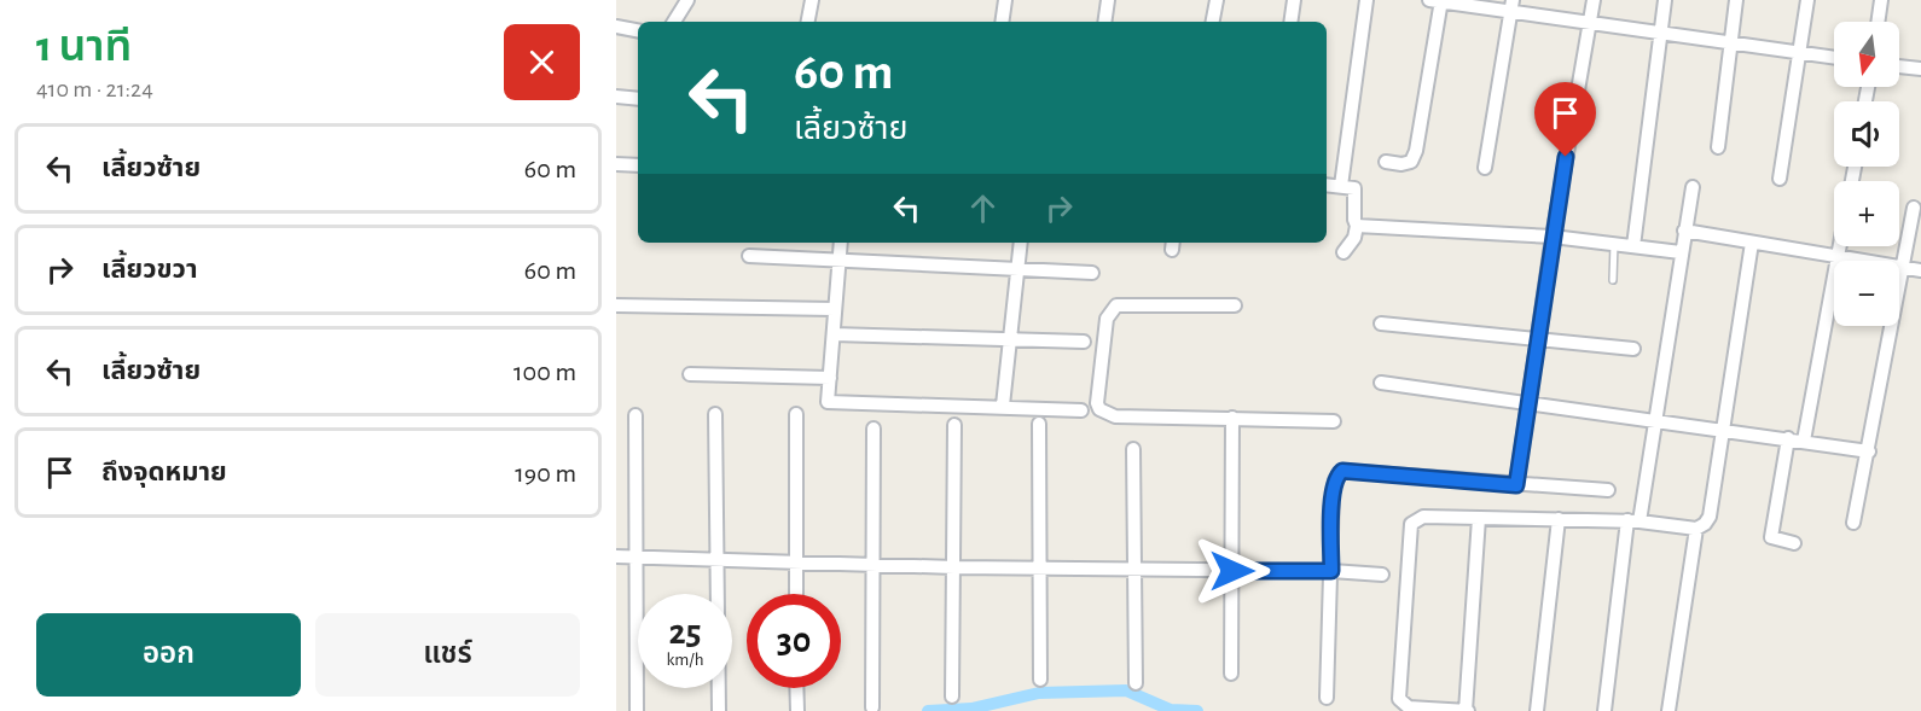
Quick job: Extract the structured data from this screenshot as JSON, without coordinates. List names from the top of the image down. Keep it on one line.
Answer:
{"north":"bottom","page":{"heading":["1 นาที","410 m · 21:24"],"map_buttons":["+","−"],"turn":["60 m","เลี้ยวซ้าย"],"list":[{"name":"เลี้ยวซ้าย","value":"60 m"},{"name":"เลี้ยวขวา","value":"60 m"},{"name":"เลี้ยวซ้าย","value":"100 m"},{"name":"ถึงจุดหมาย","value":"190 m"}],"speed":"25 km/h","limit":"30","buttons":["ออก","แชร์"]}}
